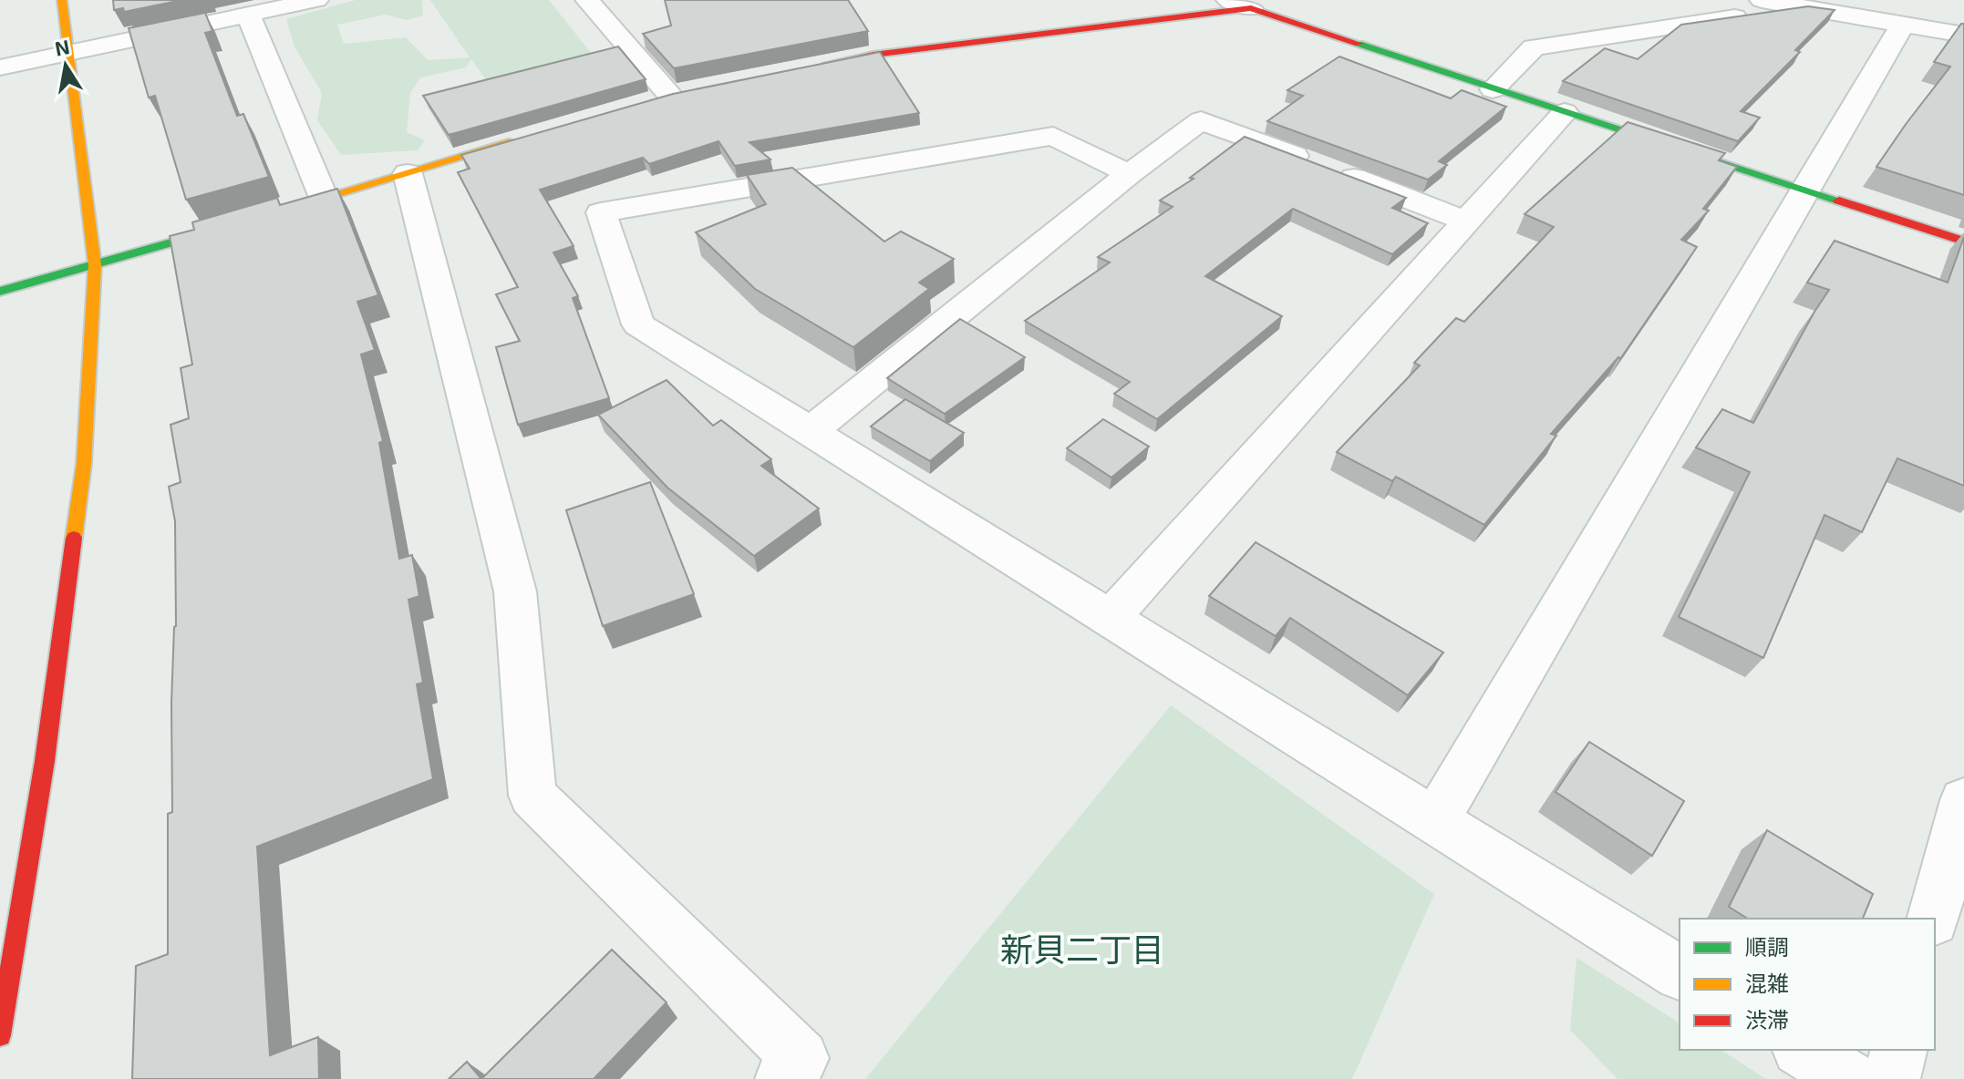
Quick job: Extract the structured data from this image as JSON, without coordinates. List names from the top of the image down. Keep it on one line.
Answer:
{"districts":["新貝二丁目"],"legend":["順調","混雑","渋滞"],"north":"top"}
